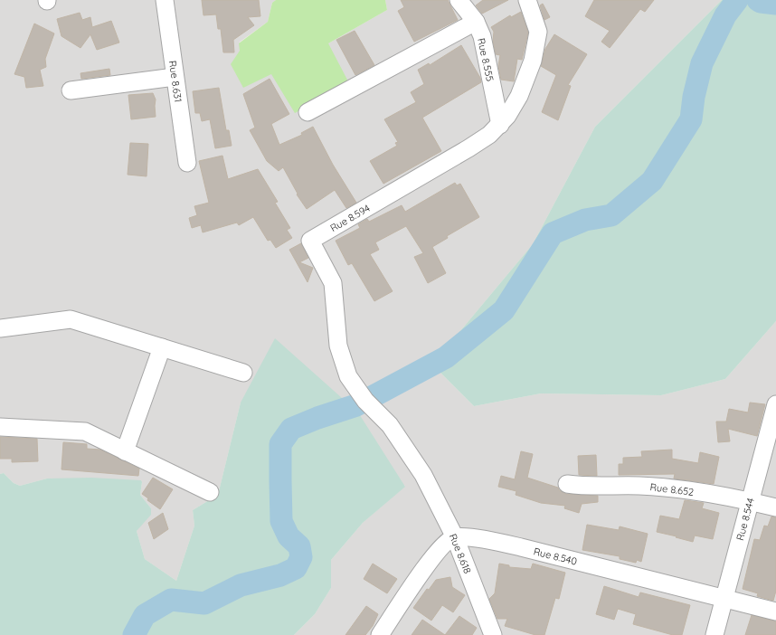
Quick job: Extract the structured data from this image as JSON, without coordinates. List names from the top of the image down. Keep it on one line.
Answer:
{"streets":{"street":["Rue 8.555","Rue 8.631","Rue 8.594","Rue 8.652","Rue 8.544","Rue 8.618","Rue 8.540"]},"crossings":[["Rue 8.555","Rue 8.594"],["Rue 8.594","Rue 8.618"],["Rue 8.652","Rue 8.544"],["Rue 8.544","Rue 8.540"],["Rue 8.618","Rue 8.540"]]}
